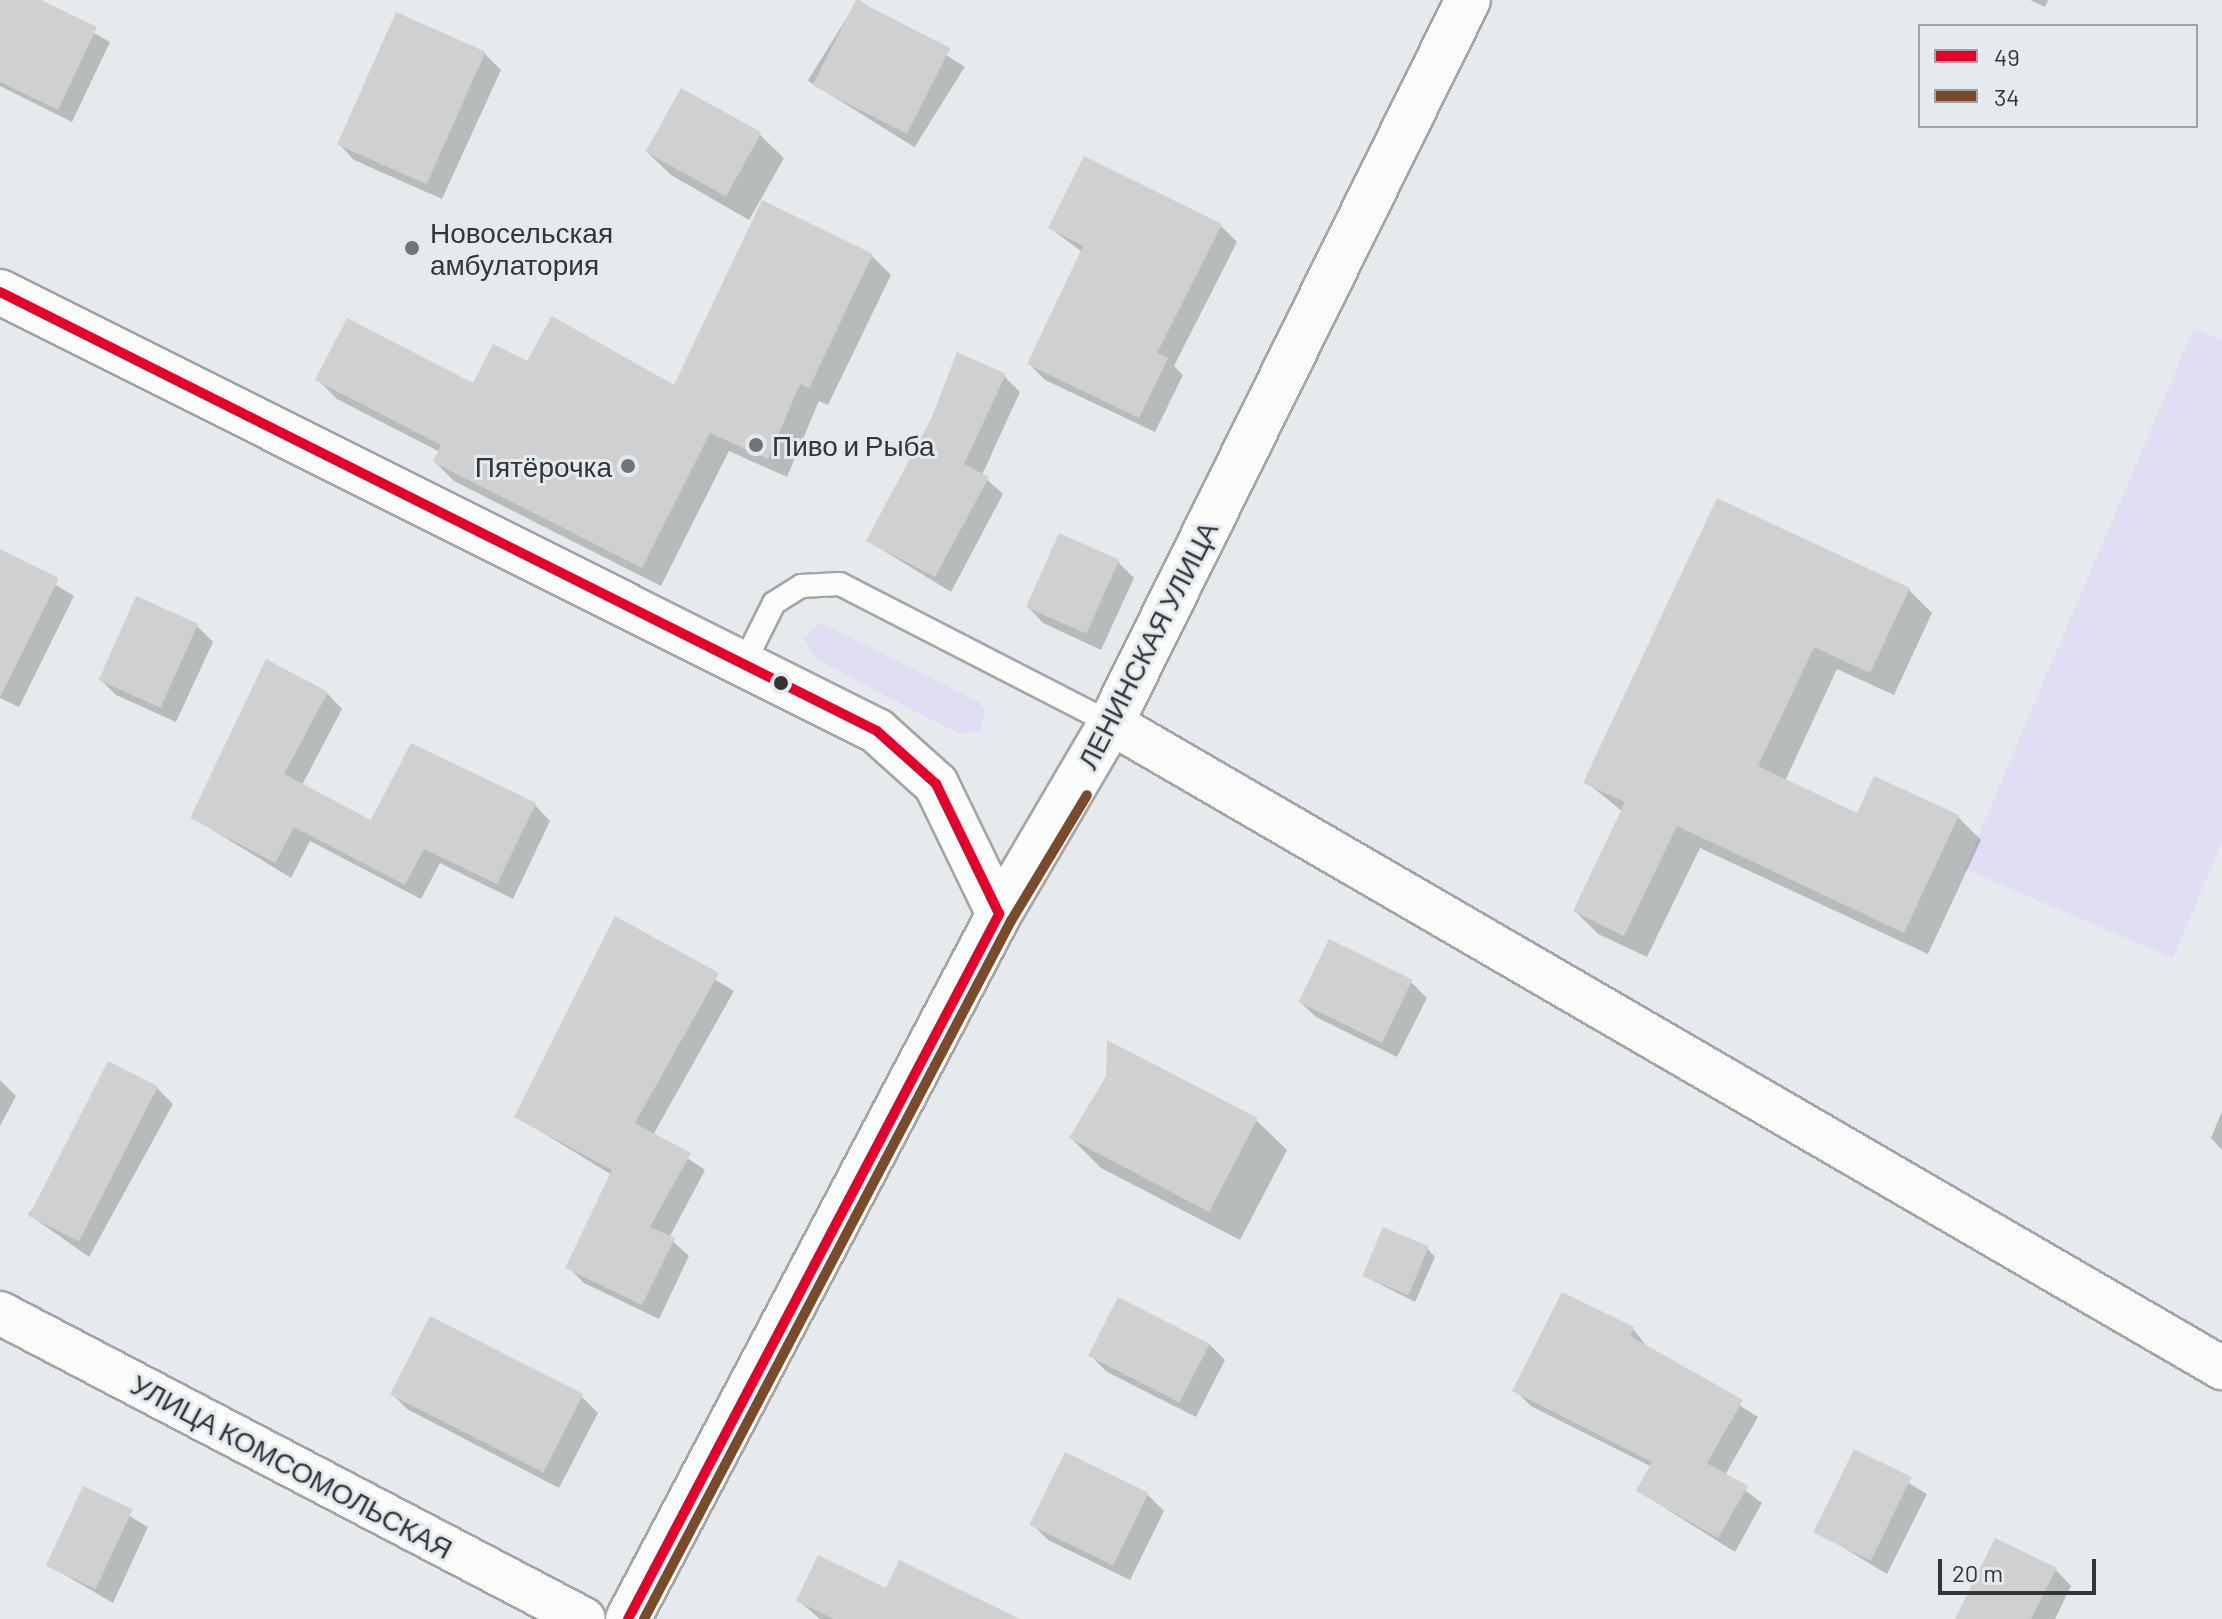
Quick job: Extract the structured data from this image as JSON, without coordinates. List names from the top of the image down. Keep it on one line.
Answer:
{"streets":{"street":["ЛЕНИНСКАЯ УЛИЦА","УЛИЦА КОМСОМОЛЬСКАЯ"]},"places":["Новосельская амбулатория","Пиво и Рыба","Пятёрочка"],"lines":["transit line 49","transit line 34"],"legend":["49","34"],"scale_bar":"20 m"}
